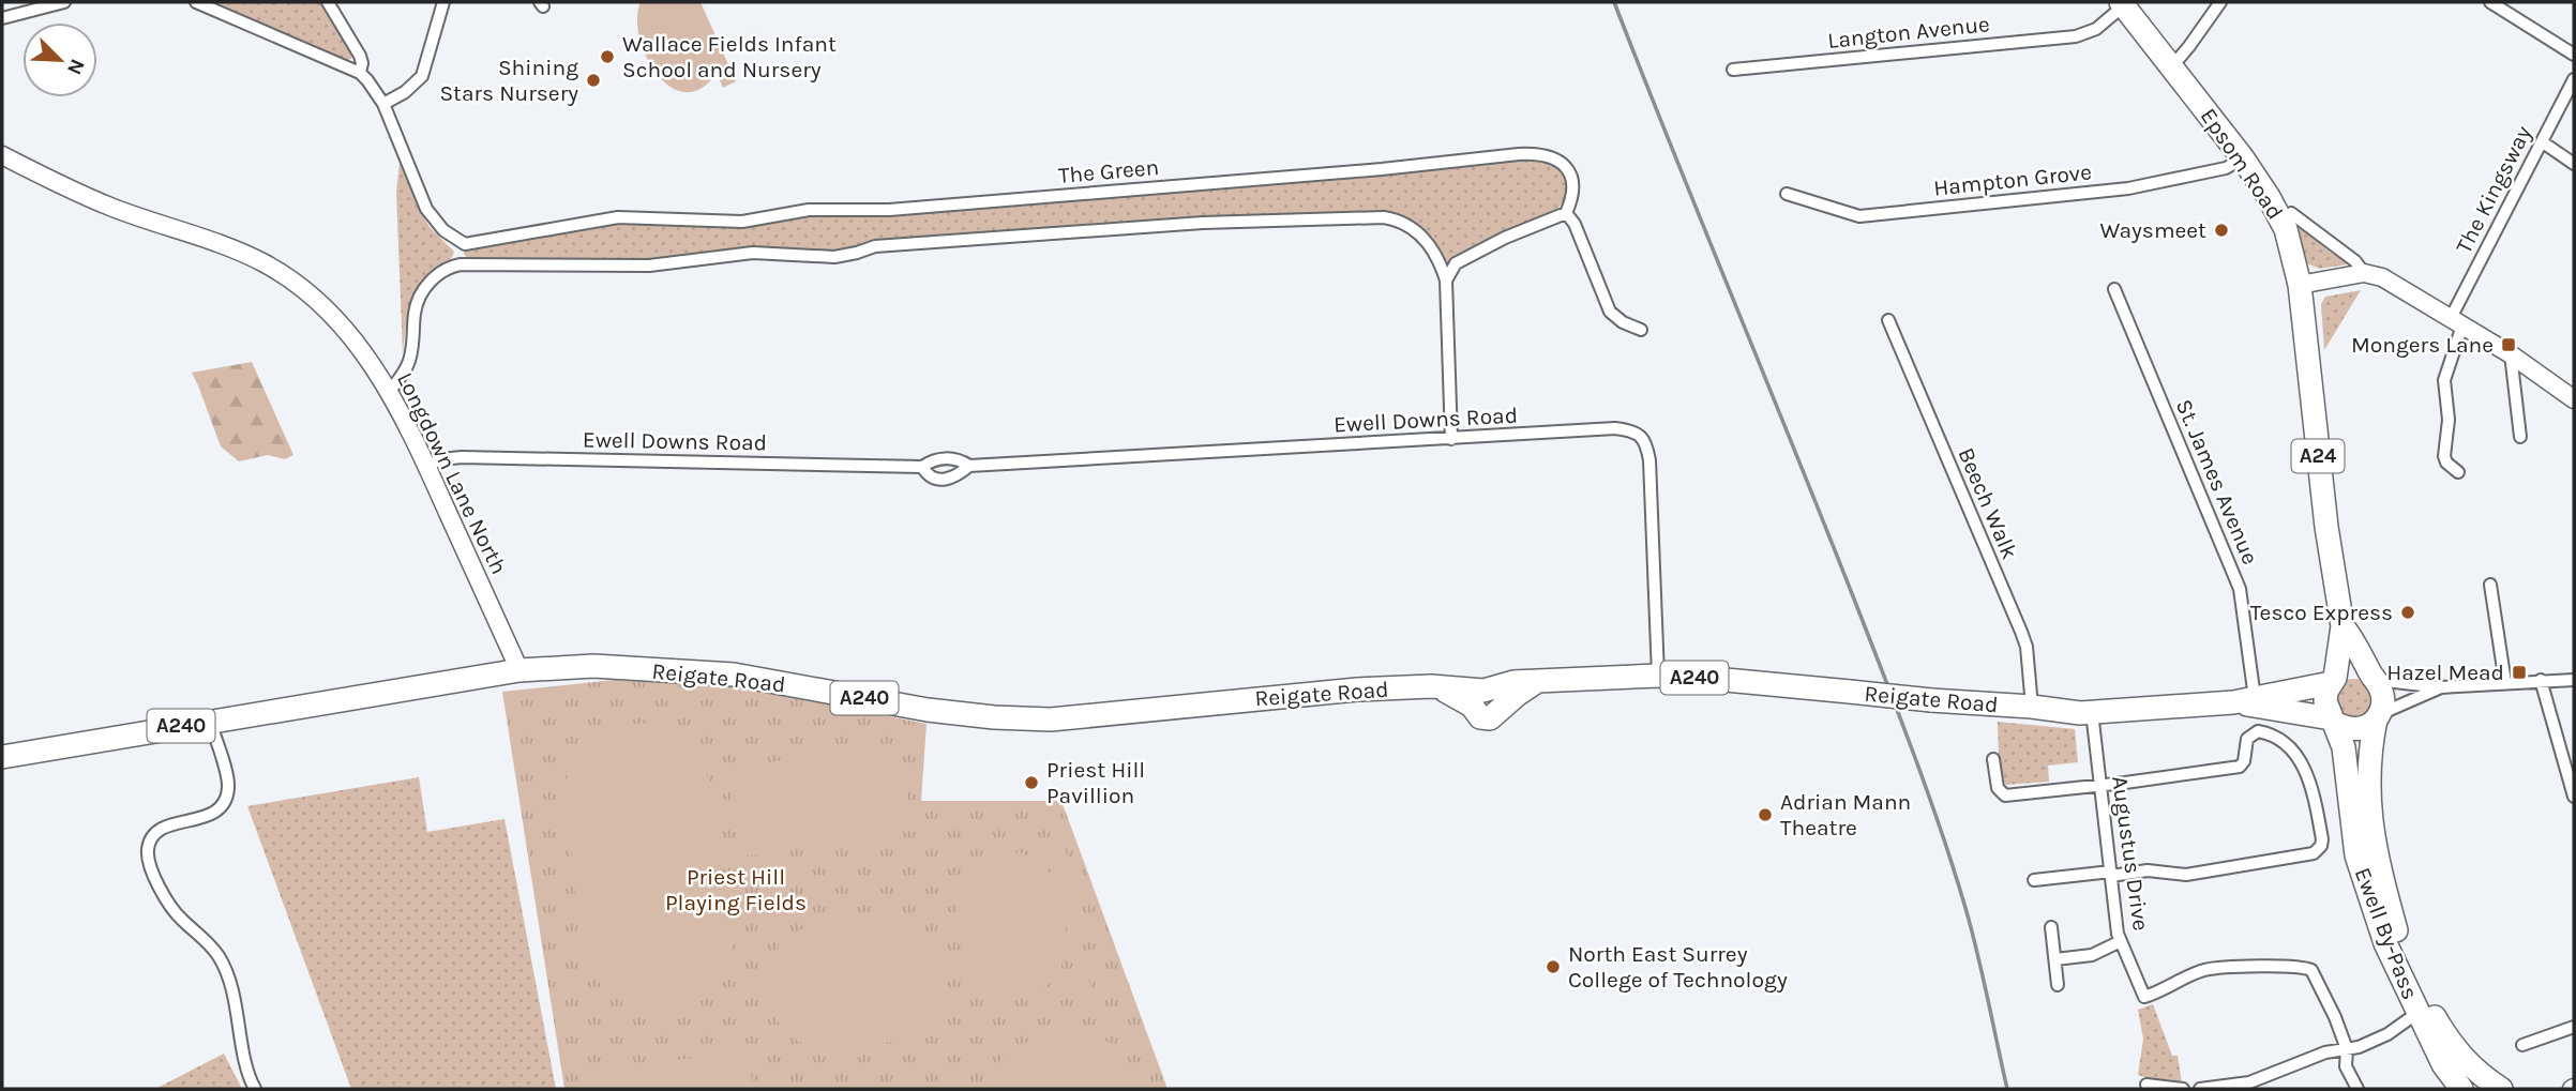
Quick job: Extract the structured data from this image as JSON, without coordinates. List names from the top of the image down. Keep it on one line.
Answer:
{"streets":{"highway":["Epsom Road","A24","Reigate Road","A240","Ewell By-Pass"],"street":["Langton Avenue","The Green","Hampton Grove","The Kingsway","Ewell Downs Road","Longdown Lane North","St. James Avenue","Beech Walk","Augustus Drive"]},"crossings":[["Langton Avenue","Epsom Road"],["Epsom Road","Hampton Grove"],["Epsom Road","The Kingsway"],["Epsom Road","Ewell By-Pass"],["Ewell Downs Road","Longdown Lane North"],["Ewell Downs Road","Reigate Road"],["Longdown Lane North","Reigate Road"],["St. James Avenue","Reigate Road"],["Beech Walk","Reigate Road"],["Reigate Road","Augustus Drive"],["Reigate Road","Ewell By-Pass"]],"parks":["Priest Hill Playing Fields"],"places":{"other":["Wallace Fields Infant School and Nursery","Shining Stars Nursery","Waysmeet","Tesco Express","Priest Hill Pavillion","Adrian Mann Theatre","North East Surrey College of Technology"],"transit":["Mongers Lane","Hazel Mead"]},"north":"bottom right"}
